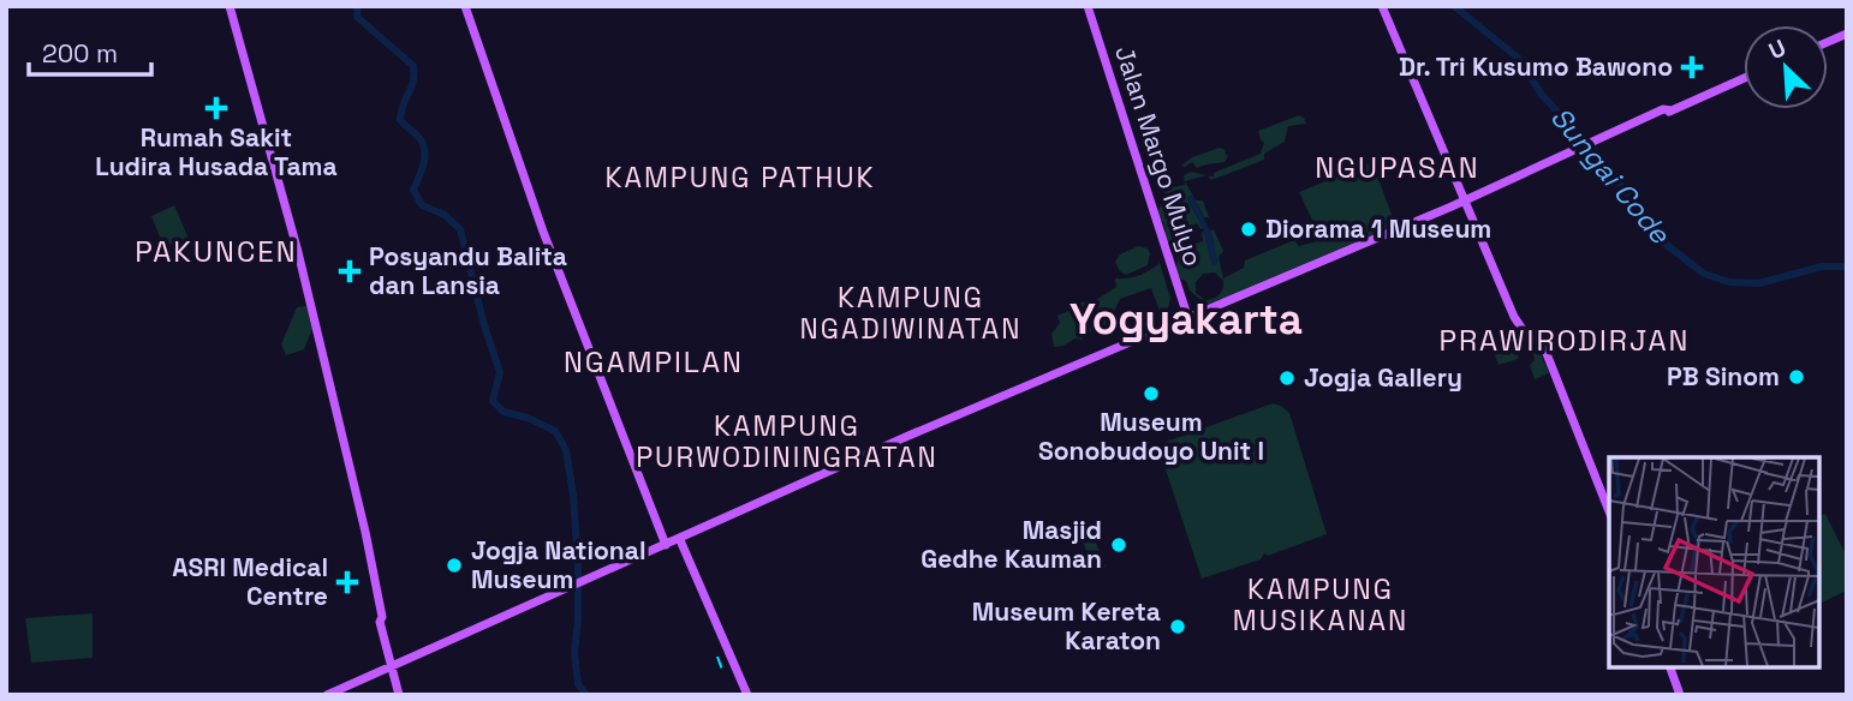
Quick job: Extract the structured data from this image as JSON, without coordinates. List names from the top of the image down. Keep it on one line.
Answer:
{"streets":{"main road":["Jalan Margo Mulyo"]},"districts":["NGUPASAN","KAMPUNG PATHUK","PAKUNCEN","KAMPUNG NGADIWINATAN","Yogyakarta","PRAWIRODIRJAN","NGAMPILAN","KAMPUNG PURWODININGRATAN","KAMPUNG MUSIKANAN"],"water":["Sungai Code"],"places":{"health":["Dr. Tri Kusumo Bawono","Rumah Sakit Ludira Husada Tama","Posyandu Balita dan Lansia","ASRI Medical Centre"],"other":["Diorama 1 Museum","PB Sinom","Jogja Gallery","Museum Sonobudoyo Unit I","Masjid Gedhe Kauman","Jogja National Museum","Museum Kereta Karaton"]},"scale_bar":"200 m","north":"top left"}
